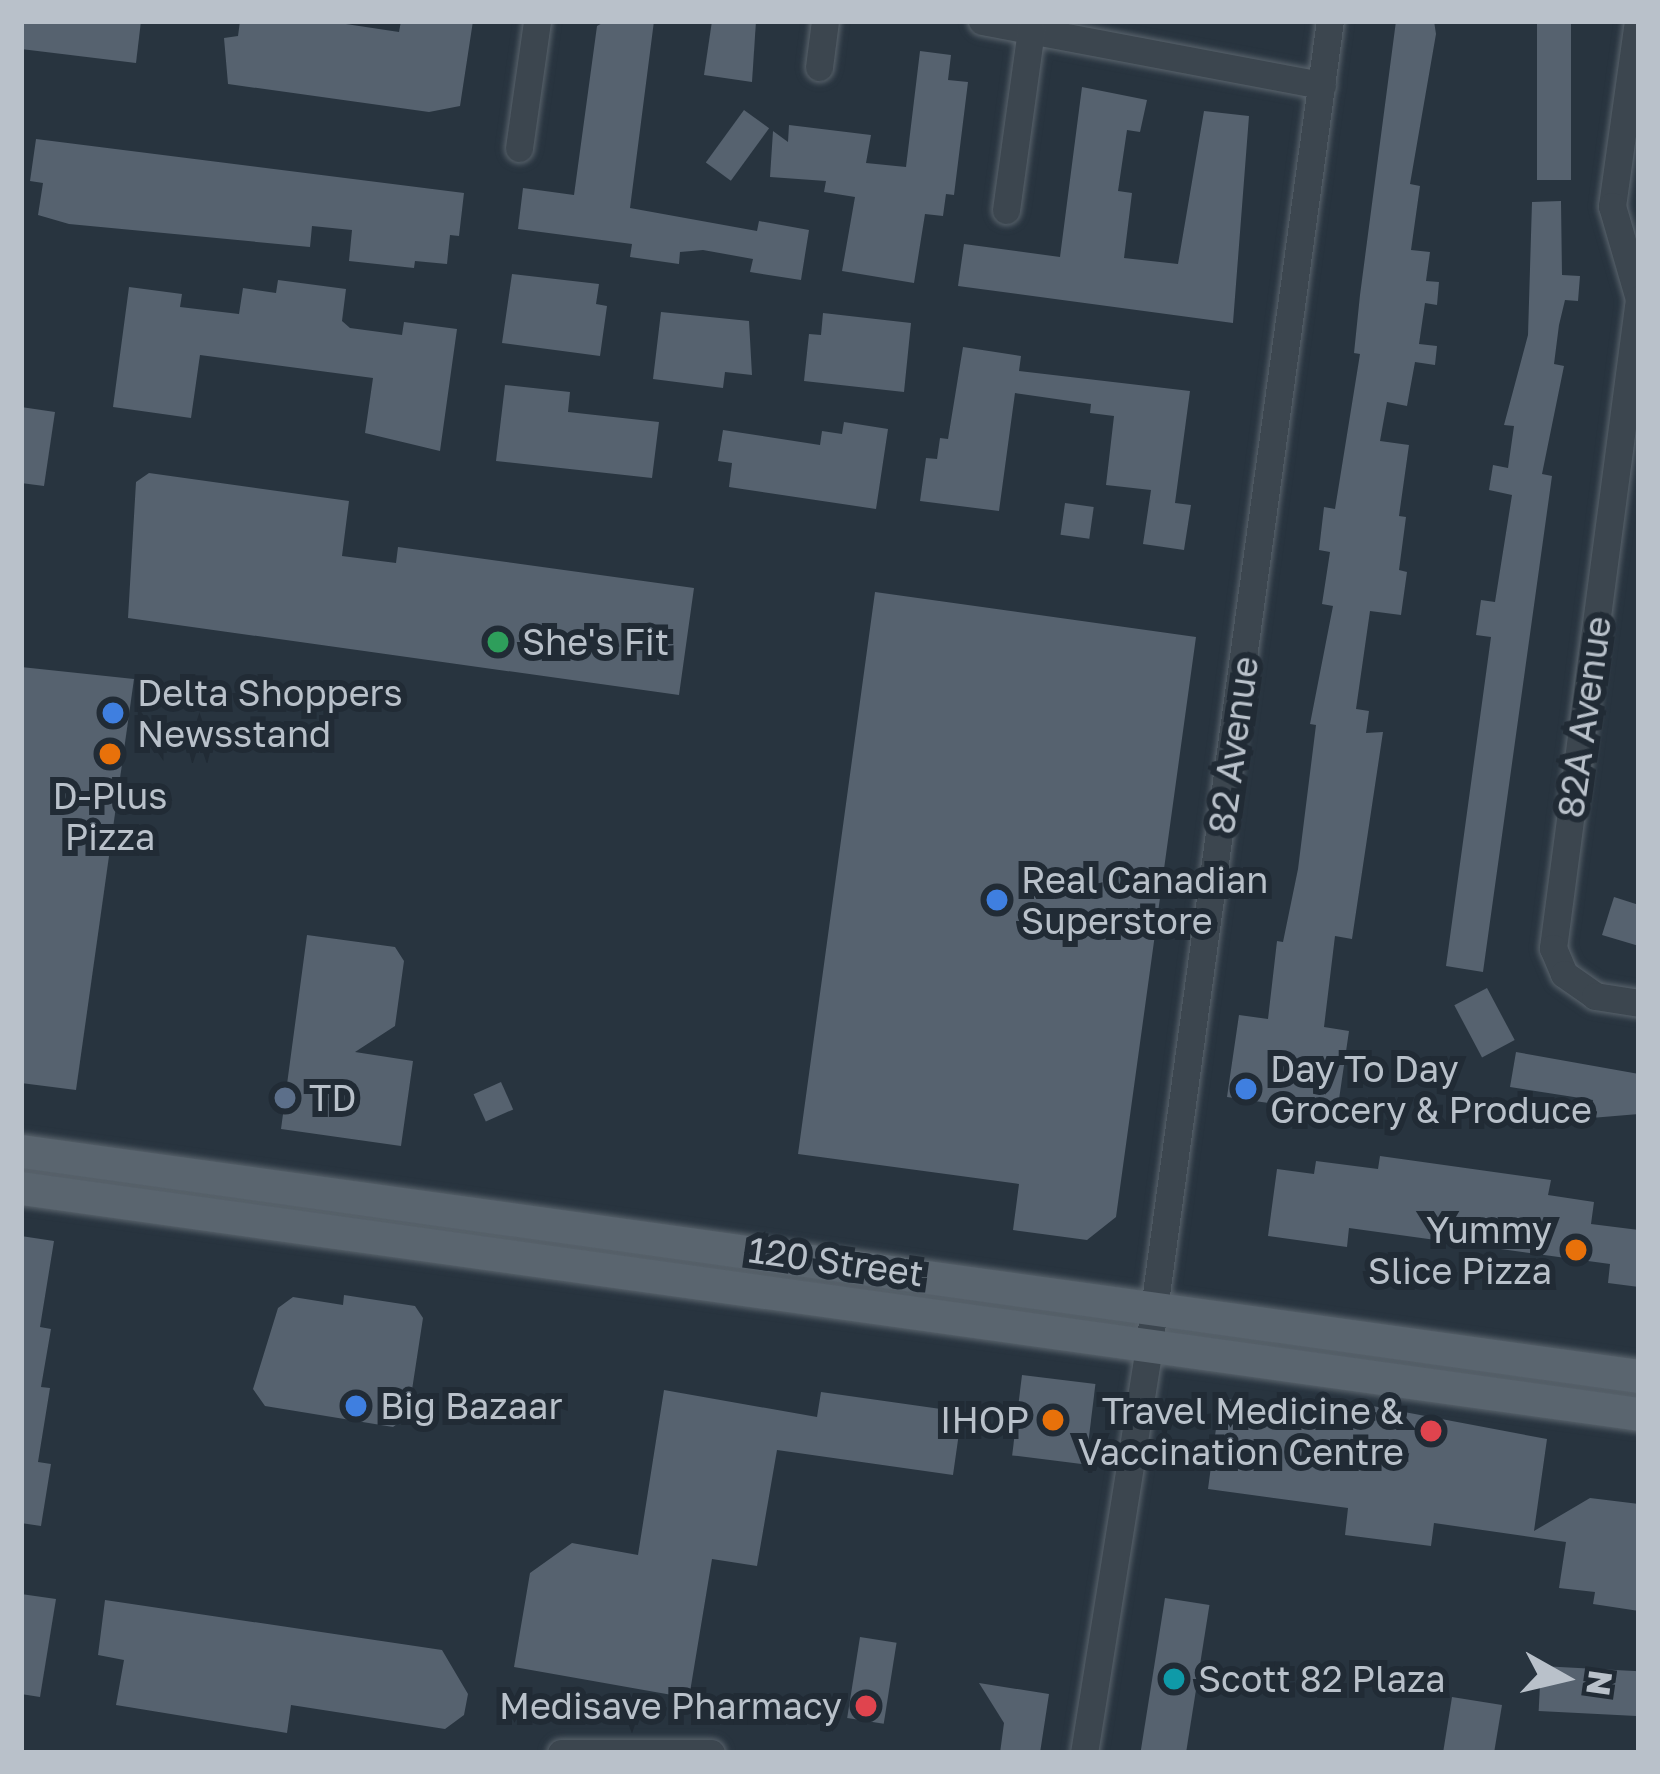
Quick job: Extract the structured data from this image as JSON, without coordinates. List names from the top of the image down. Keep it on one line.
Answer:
{"streets":{"main road":["120 Street"],"street":["82A Avenue","82 Avenue"]},"crossings":[["82 Avenue","120 Street"]],"places":["She's Fit","Delta Shoppers Newsstand","D-Plus Pizza","Real Canadian Superstore","Day To Day Grocery & Produce","TD","Yummy Slice Pizza","Big Bazaar","IHOP","Travel Medicine & Vaccination Centre","Scott 82 Plaza","Medisave Pharmacy"],"north":"right"}
